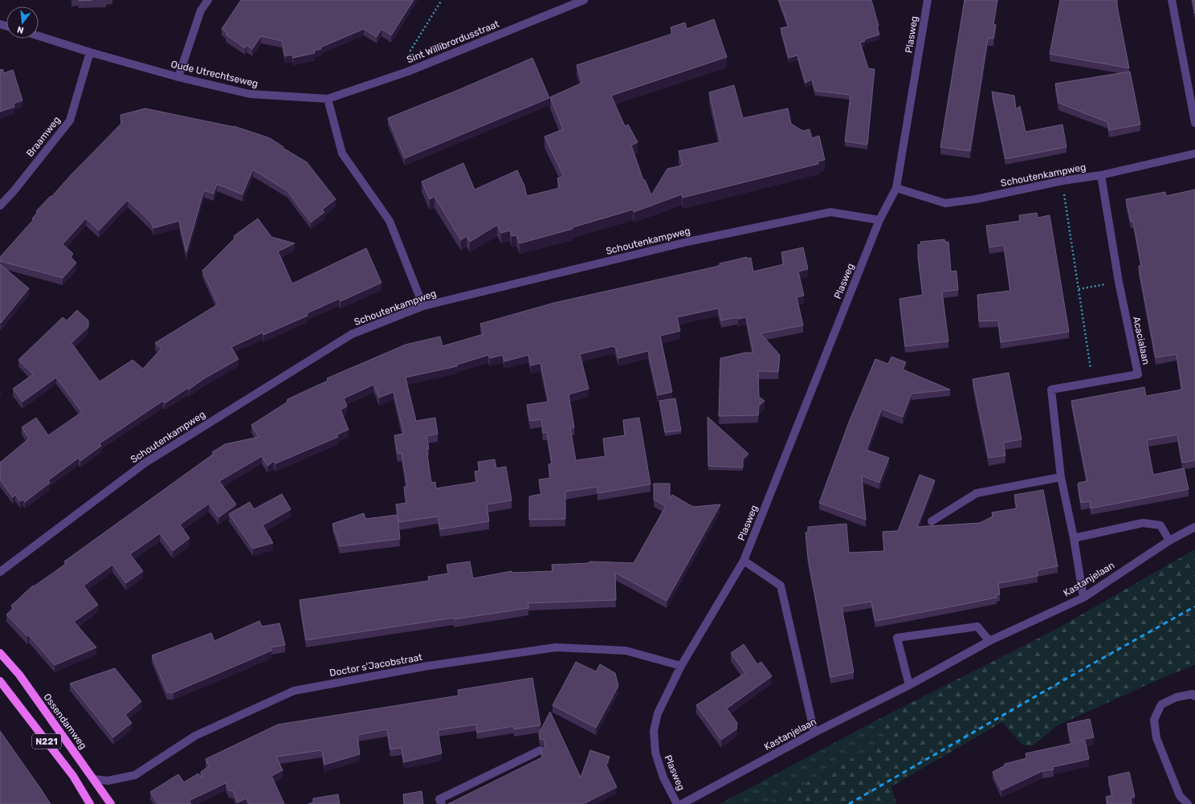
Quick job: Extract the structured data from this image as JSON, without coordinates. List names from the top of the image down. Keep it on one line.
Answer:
{"streets":{"main road":["Ossendamweg","N221"],"street":["Plasweg","Sint Willibrordusstraat","Oude Utrechtseweg","Braamweg","Schoutenkampweg","Acacialaan","Kastanjelaan","Doctor s'Jacobstraat"]},"crossings":[["Plasweg","Schoutenkampweg"],["Plasweg","Doctor s'Jacobstraat"],["Sint Willibrordusstraat","Oude Utrechtseweg"],["Oude Utrechtseweg","Braamweg"],["Schoutenkampweg","Acacialaan"],["Acacialaan","Kastanjelaan"],["Doctor s'Jacobstraat","Ossendamweg"]],"north":"bottom"}
